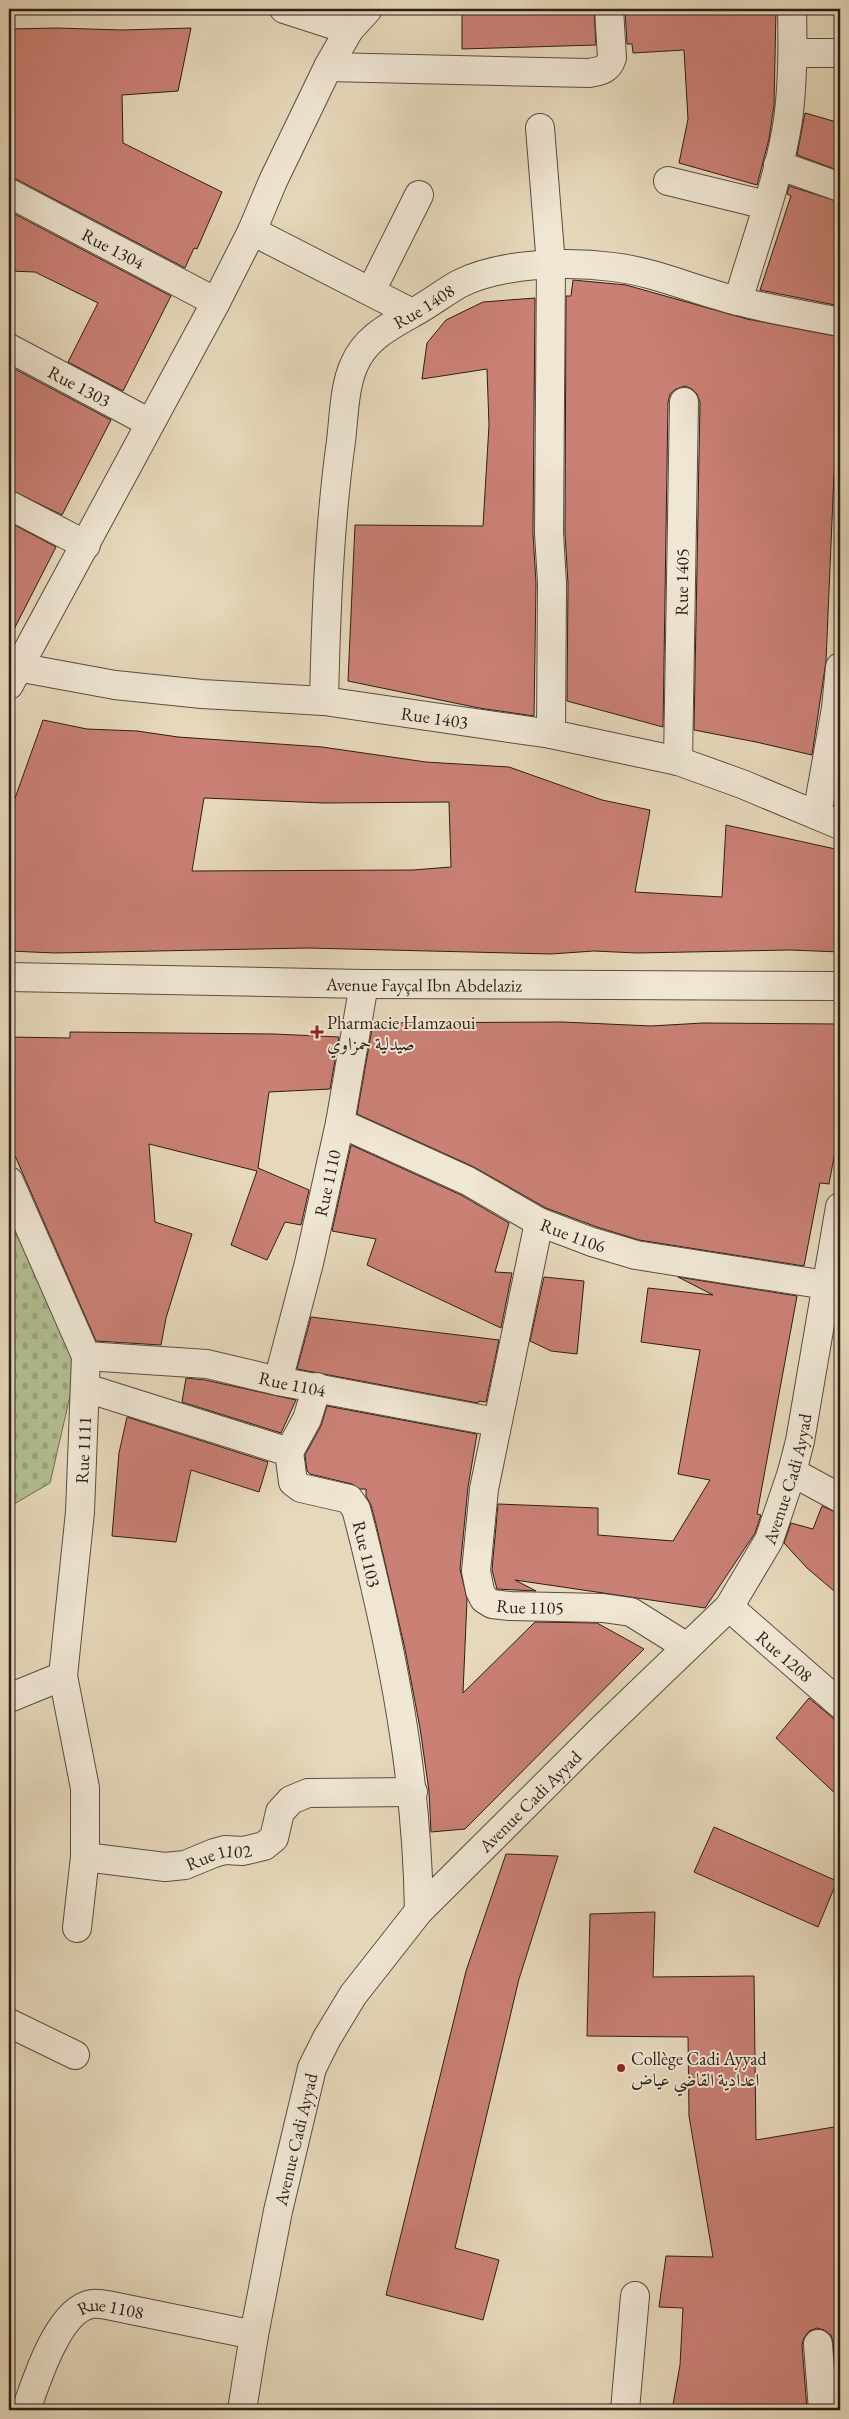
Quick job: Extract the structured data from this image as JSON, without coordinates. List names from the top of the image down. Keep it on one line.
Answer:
{"streets":{"street":["Rue 1304","Rue 1408","Rue 1303","Rue 1405","Rue 1403","Avenue Fayçal Ibn Abdelaziz","Rue 1110","Rue 1106","Rue 1104","Rue 1111","Avenue Cadi Ayyad","Rue 1103","Rue 1105","Rue 1208","Rue 1102","Rue 1108"]},"crossings":[["Rue 1408","Rue 1403"],["Rue 1405","Rue 1403"],["Avenue Fayçal Ibn Abdelaziz","Rue 1110"],["Rue 1110","Rue 1106"],["Rue 1110","Rue 1104"],["Rue 1106","Avenue Cadi Ayyad"],["Rue 1104","Rue 1111"],["Rue 1104","Rue 1105"],["Avenue Cadi Ayyad","Rue 1103"],["Avenue Cadi Ayyad","Rue 1105"],["Avenue Cadi Ayyad","Rue 1208"],["Avenue Cadi Ayyad","Rue 1108"],["Rue 1103","Rue 1102"]],"places":{"health":["Pharmacie Hamzaoui صيدلية حمزاوي"],"other":["Collège Cadi Ayyad اعدادية القاضي عياض"]}}
